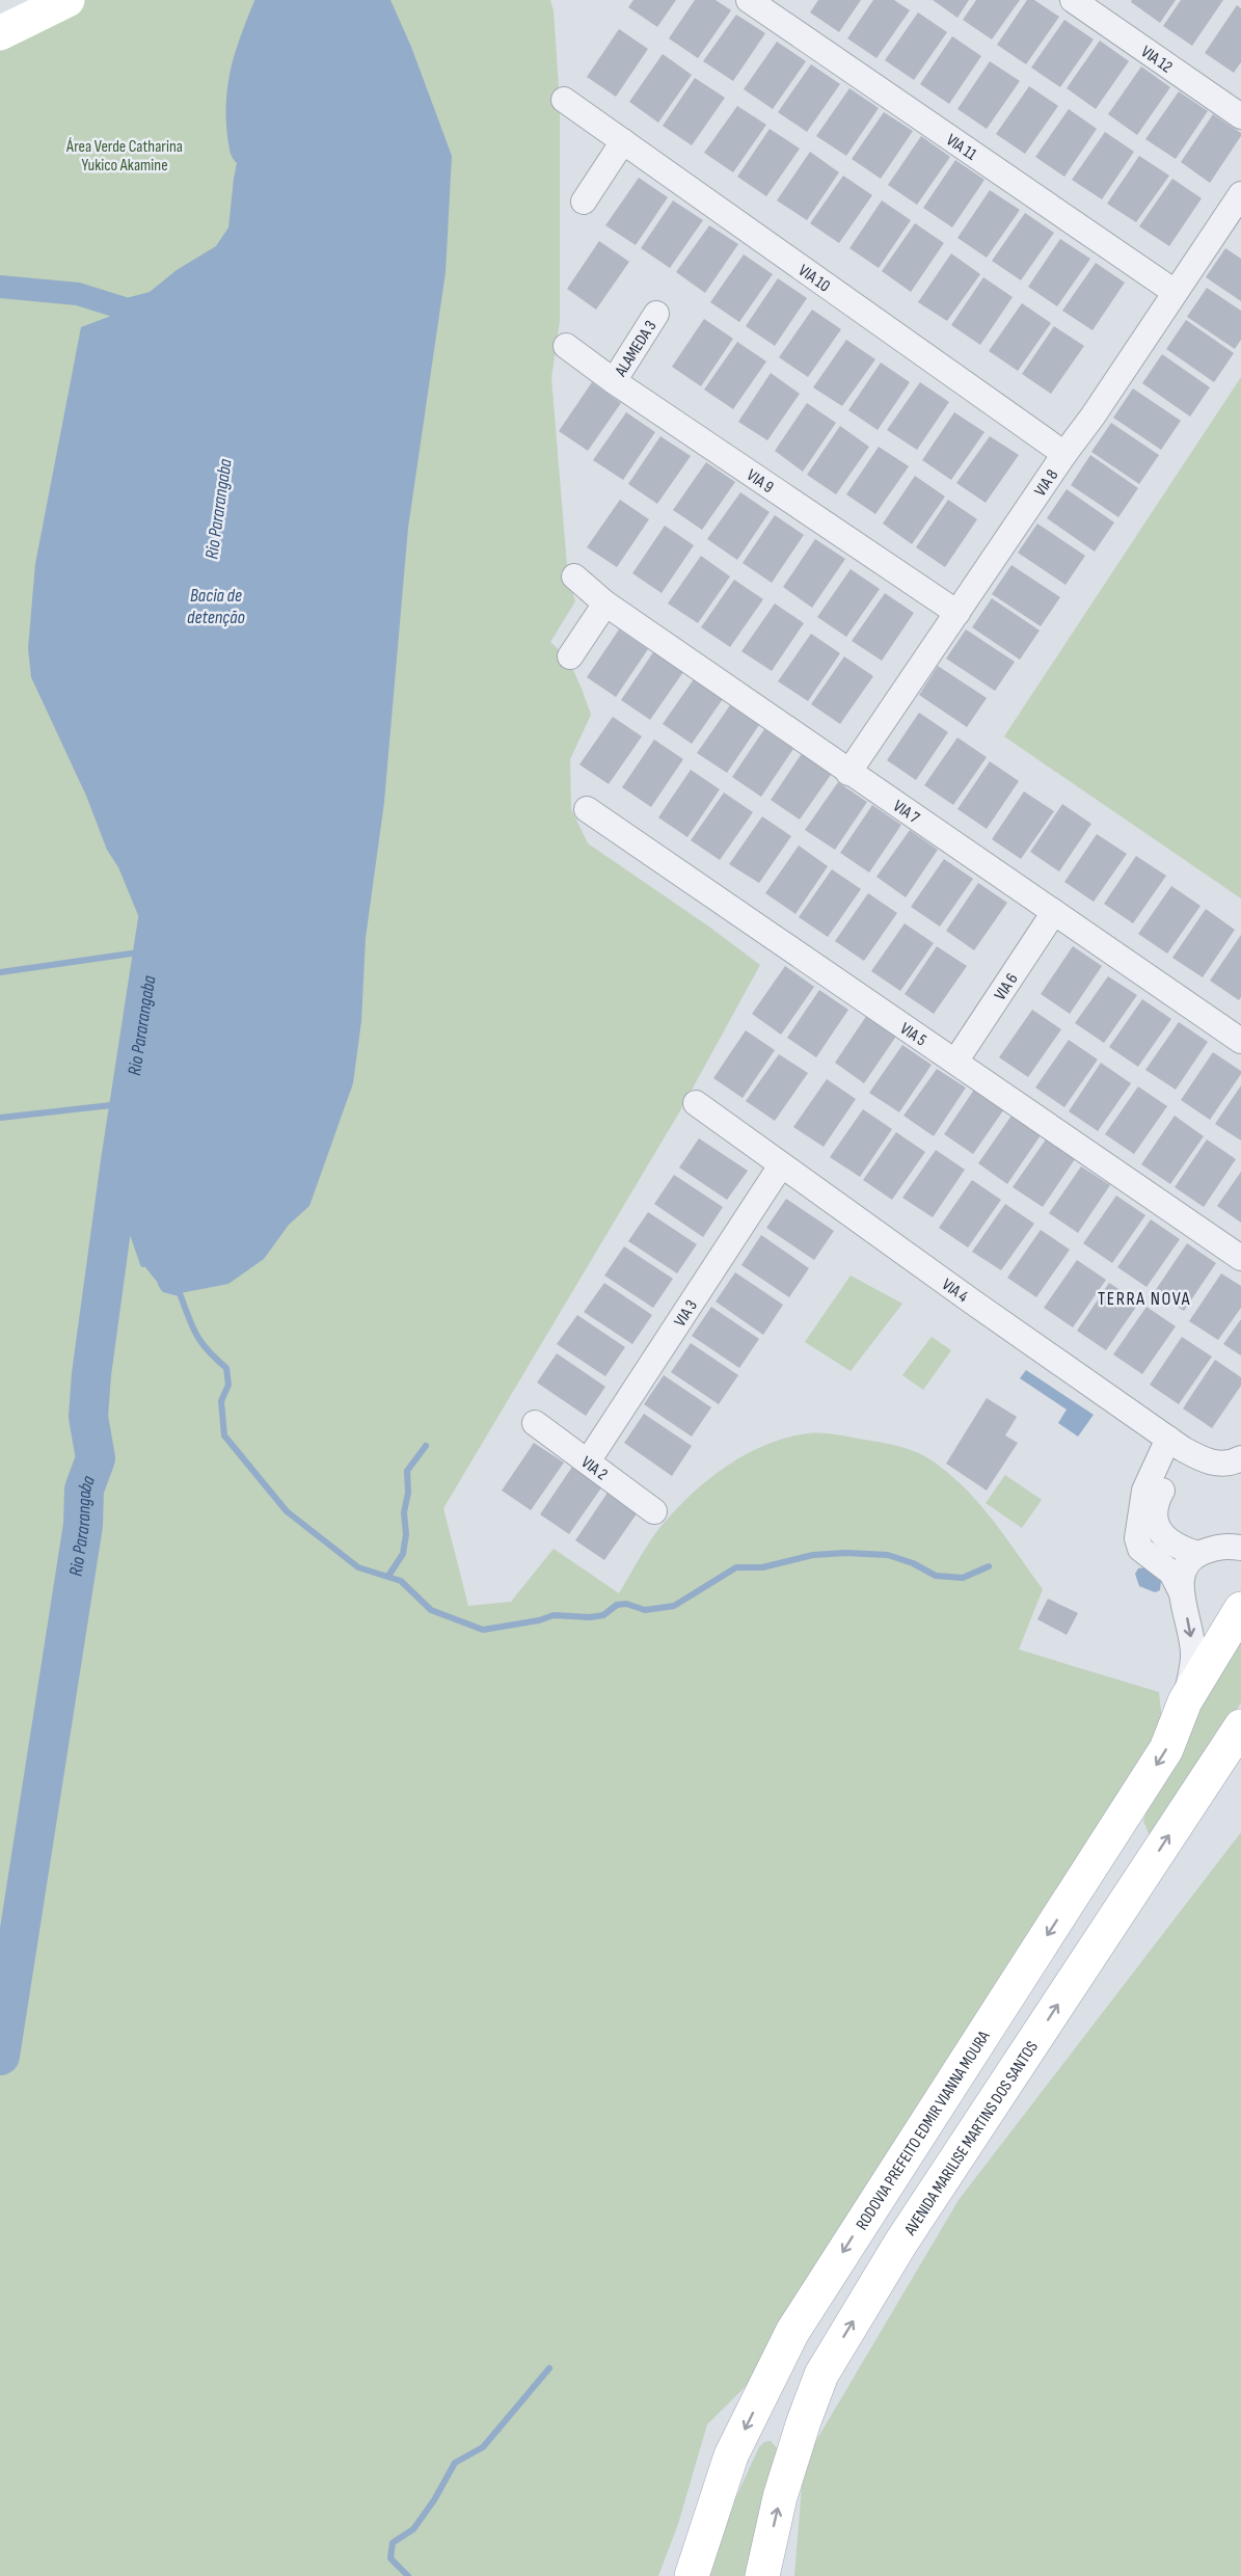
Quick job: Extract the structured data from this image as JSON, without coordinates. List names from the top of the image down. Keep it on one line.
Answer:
{"streets":{"main road":["RODOVIA PREFEITO EDMIR VIANNA MOURA","AVENIDA MARILISE MARTINS DOS SANTOS"],"street":["VIA 12","VIA 11","VIA 10","ALAMEDA 3","VIA 9","VIA 8","VIA 7","VIA 6","VIA 5","VIA 4","VIA 3","VIA 2"]},"crossings":[["VIA 11","VIA 8"],["VIA 10","VIA 8"],["ALAMEDA 3","VIA 9"],["VIA 9","VIA 8"],["VIA 8","VIA 7"],["VIA 7","VIA 6"],["VIA 6","VIA 5"],["VIA 4","VIA 3"],["VIA 3","VIA 2"]],"one_way":["RODOVIA PREFEITO EDMIR VIANNA MOURA","AVENIDA MARILISE MARTINS DOS SANTOS"],"districts":["TERRA NOVA"],"water":["Rio Pararangaba","Bacia de detenção"],"parks":["Área Verde Catharina Yukico Akamine"]}
